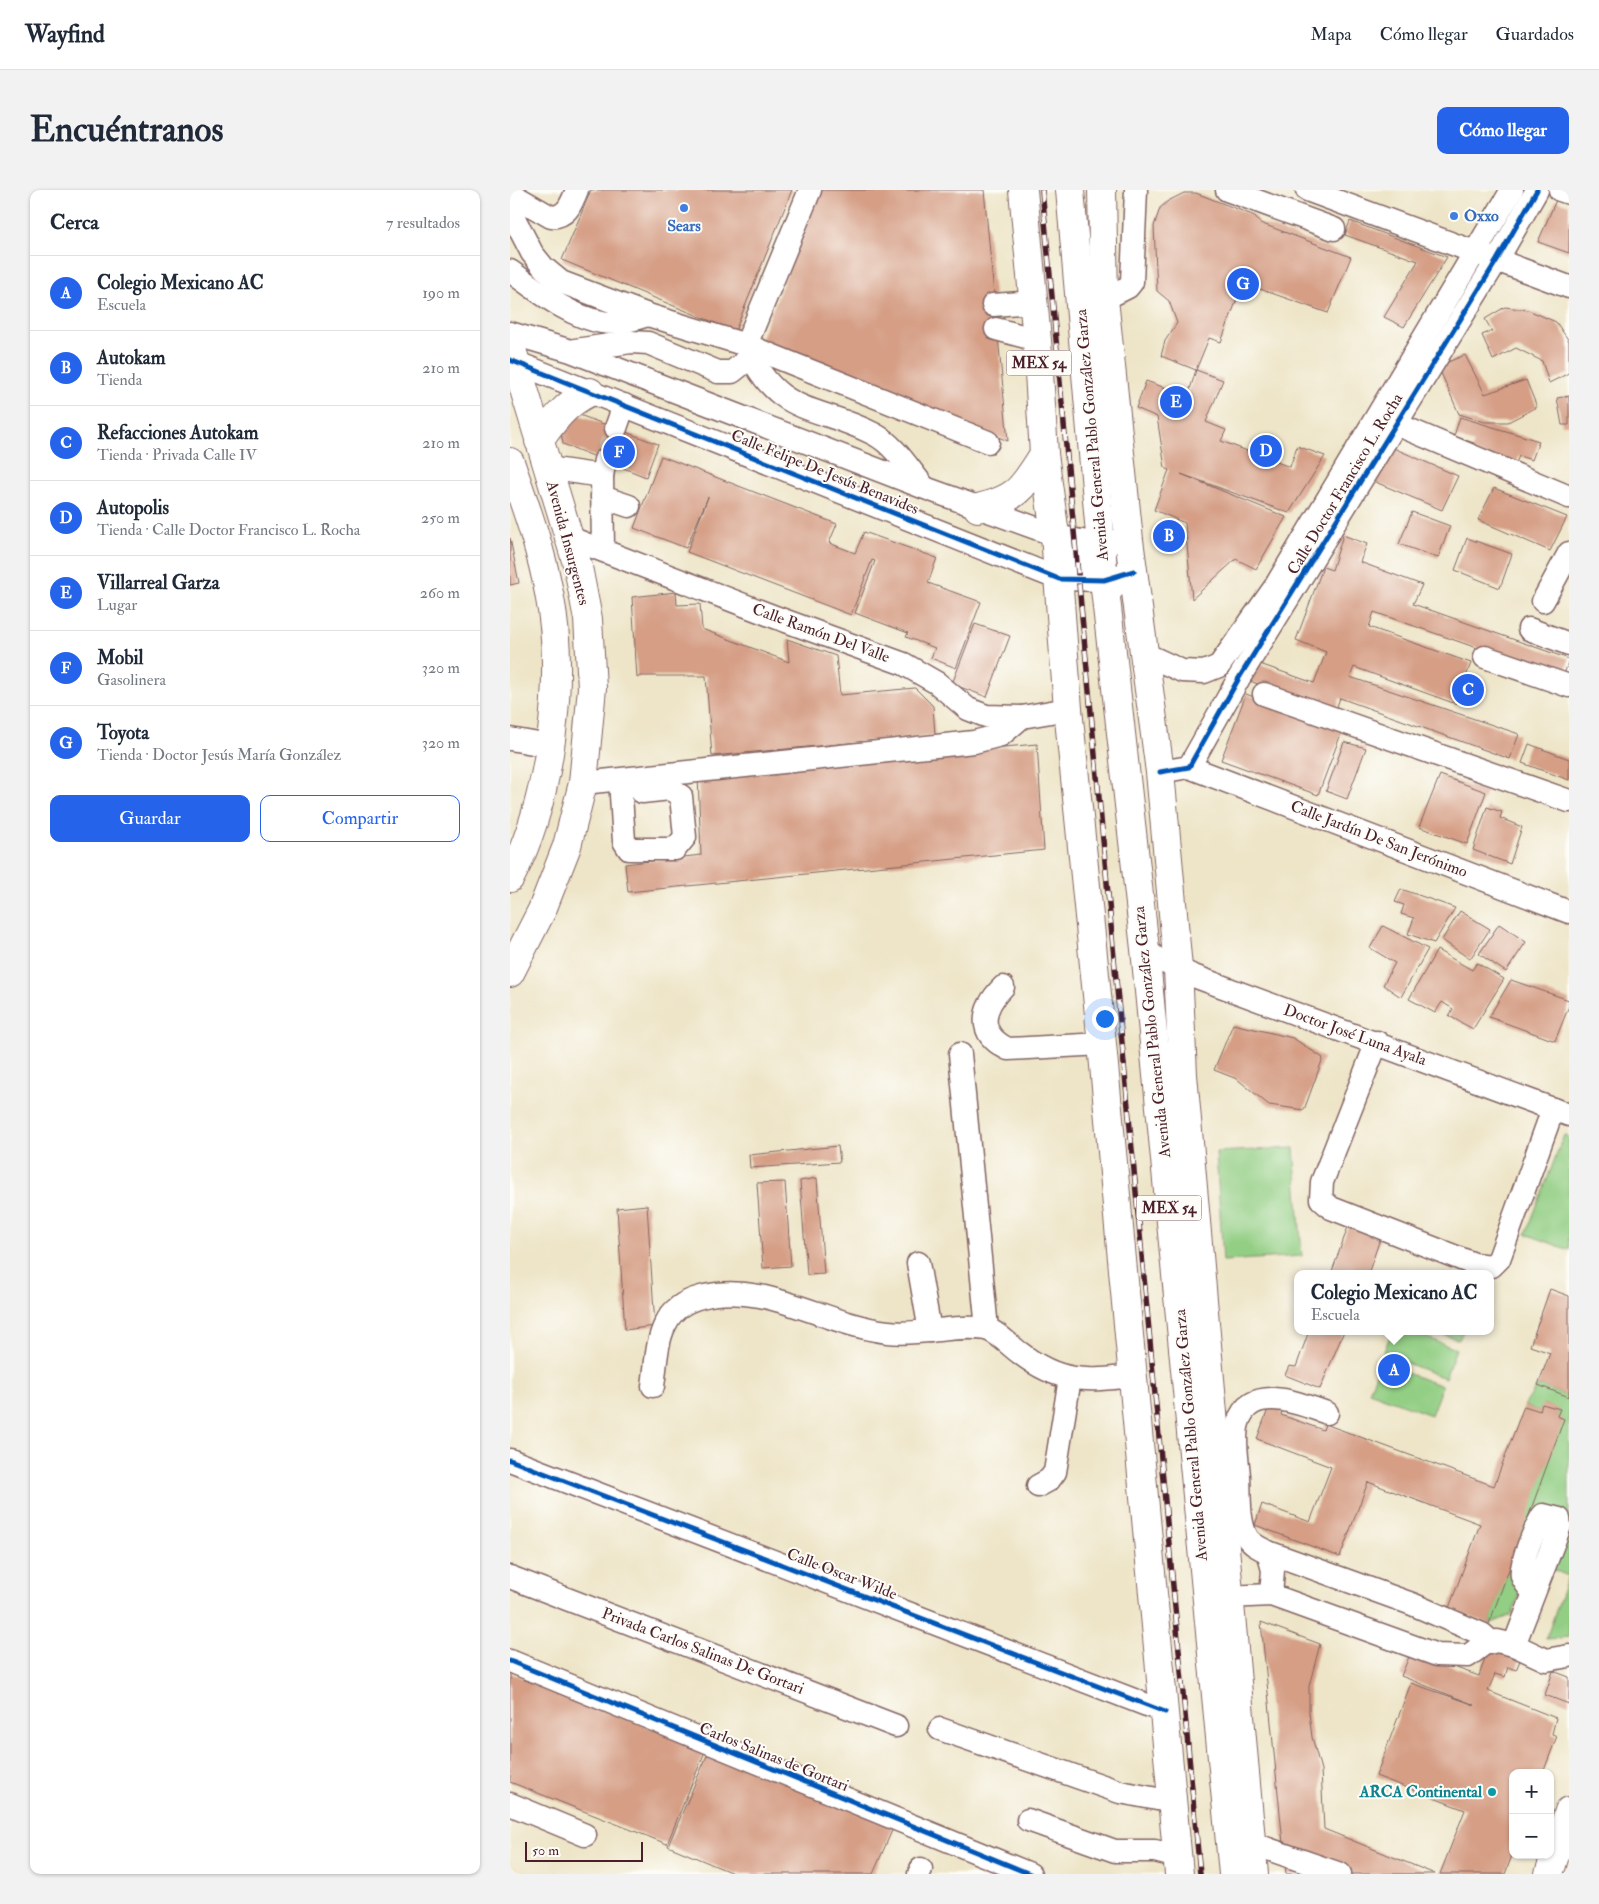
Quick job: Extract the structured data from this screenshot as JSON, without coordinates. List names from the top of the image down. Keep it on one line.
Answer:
{"streets":{"main road":["MEX 54","Avenida General Pablo González Garza","Avenida Insurgentes"],"street":["Calle Felipe De Jesús Benavides","Calle Doctor Francisco L. Rocha","Calle Ramón Del Valle","Calle Jardín De San Jerónimo","Doctor José Luna Ayala","Calle Oscar Wilde","Privada Carlos Salinas De Gortari","Carlos Salinas de Gortari"]},"crossings":[["MEX 54","Calle Felipe De Jesús Benavides"],["MEX 54","Calle Ramón Del Valle"],["MEX 54","Calle Oscar Wilde"],["Avenida General Pablo González Garza","Calle Felipe De Jesús Benavides"],["Avenida General Pablo González Garza","Doctor José Luna Ayala"],["Calle Felipe De Jesús Benavides","Avenida Insurgentes"],["Calle Doctor Francisco L. Rocha","Calle Jardín De San Jerónimo"],["Avenida Insurgentes","Calle Ramón Del Valle"]],"places":["Sears","Oxxo","ARCA Continental"],"scale_bar":"50 m","page":{"header":"Wayfind","nav":["Mapa","Cómo llegar","Guardados"],"buttons":["Cómo llegar",["Guardar","Compartir"]],"title":"Encuéntranos","heading":["Cerca","7 resultados"],"list":[{"mark":"A","name":"Colegio Mexicano AC","note":"Escuela","value":"190 m"},{"mark":"B","name":"Autokam","note":"Tienda","value":"210 m"},{"mark":"C","name":"Refacciones Autokam","note":"Tienda · Privada Calle IV","value":"210 m"},{"mark":"D","name":"Autopolis","note":"Tienda · Calle Doctor Francisco L. Rocha","value":"250 m"},{"mark":"E","name":"Villarreal Garza","note":"Lugar","value":"260 m"},{"mark":"F","name":"Mobil","note":"Gasolinera","value":"320 m"},{"mark":"G","name":"Toyota","note":"Tienda · Doctor Jesús María González","value":"320 m"}],"pins":["G","E","D","F","B","C","A"],"popup":["Colegio Mexicano AC","Escuela"],"map_buttons":["+","−"],"scale":"50 m"}}
